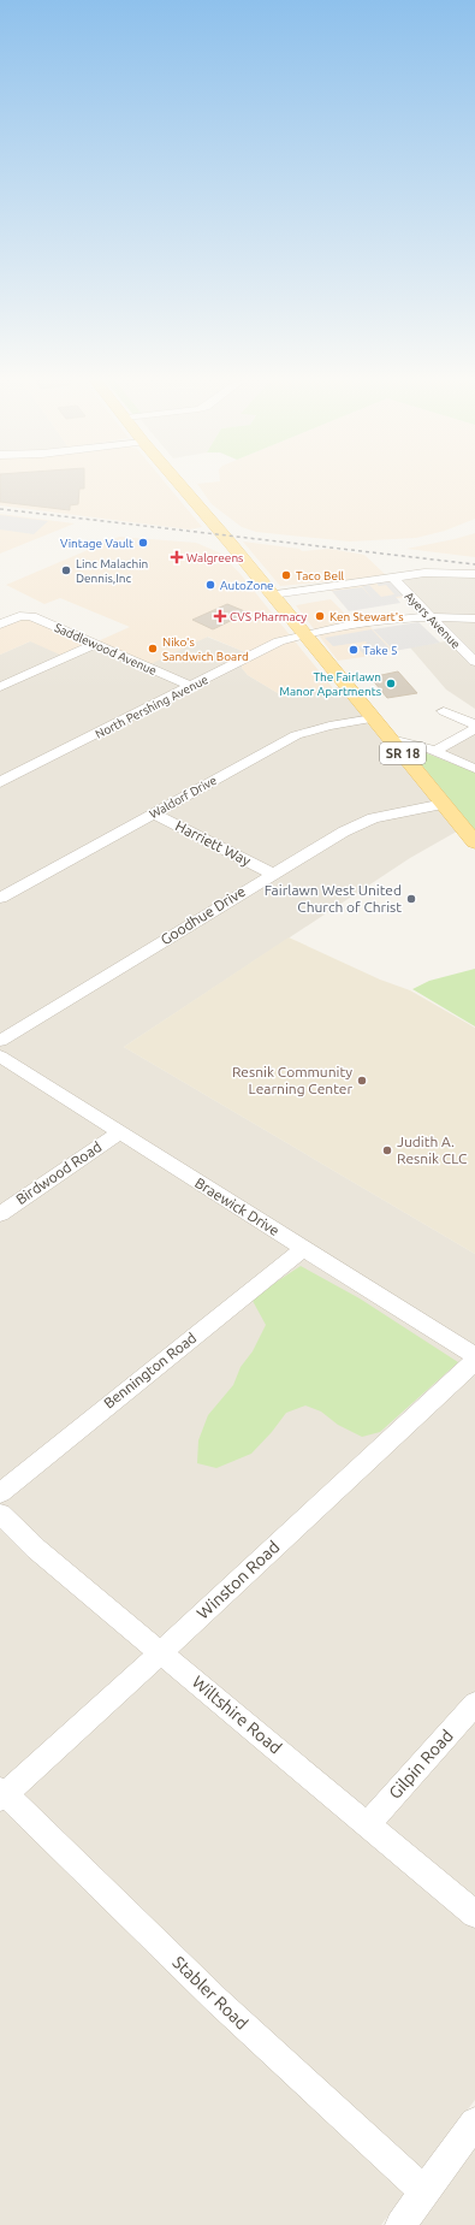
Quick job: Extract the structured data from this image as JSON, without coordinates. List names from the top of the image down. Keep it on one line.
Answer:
{"streets":{"main road":["SR 18"],"street":["Ayers Avenue","Saddlewood Avenue","North Pershing Avenue","Waldorf Drive","Harriett Way","Goodhue Drive","Birdwood Road","Braewick Drive","Bennington Road","Winston Road","Wiltshire Road","Gilpin Road","Stabler Road"]},"crossings":[["Ayers Avenue","North Pershing Avenue"],["Saddlewood Avenue","North Pershing Avenue"],["North Pershing Avenue","SR 18"],["SR 18","Waldorf Drive"],["SR 18","Goodhue Drive"],["Waldorf Drive","Harriett Way"],["Harriett Way","Goodhue Drive"],["Birdwood Road","Braewick Drive"],["Braewick Drive","Bennington Road"],["Winston Road","Wiltshire Road"],["Winston Road","Stabler Road"],["Wiltshire Road","Gilpin Road"]],"places":{"other":["Vintage Vault","Linc Malachin Dennis,Inc","Taco Bell","AutoZone","Ken Stewart's","Niko's Sandwich Board","Take 5","The Fairlawn Manor Apartments","Fairlawn West United Church of Christ","Resnik Community Learning Center","Judith A. Resnik CLC"],"health":["Walgreens","CVS Pharmacy"]}}
